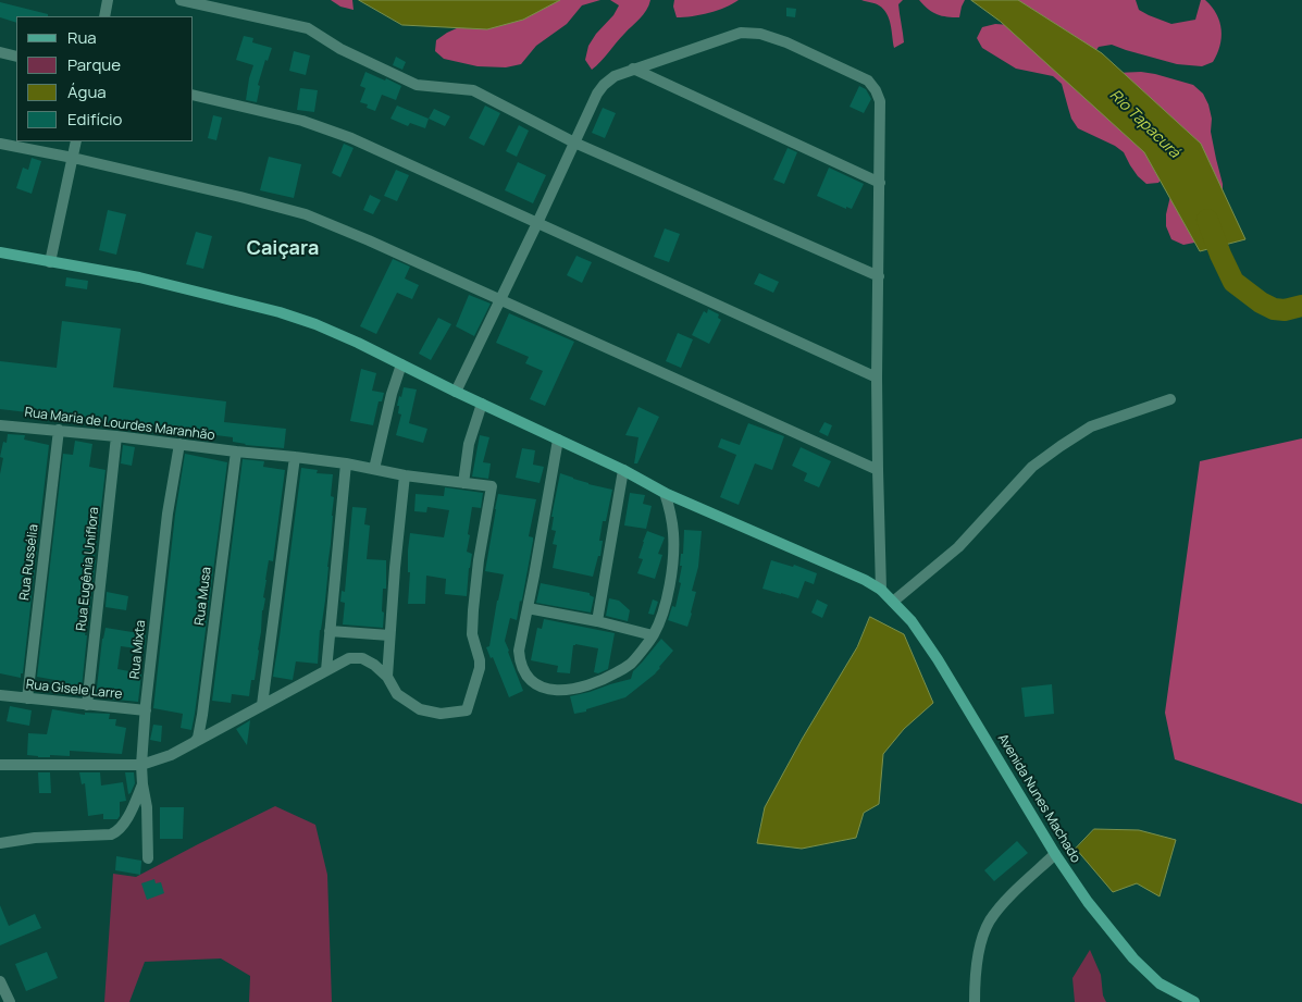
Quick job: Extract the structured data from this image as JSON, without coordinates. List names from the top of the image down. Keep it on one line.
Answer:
{"streets":{"main road":["Avenida Nunes Machado"],"street":["Rua Maria de Lourdes Maranhão","Rua Russélia","Rua Eugênia Uniflora","Rua Musa","Rua Mixta","Rua Gisele Larre"]},"crossings":[["Rua Maria de Lourdes Maranhão","Rua Russélia"],["Rua Maria de Lourdes Maranhão","Rua Eugênia Uniflora"],["Rua Maria de Lourdes Maranhão","Rua Musa"],["Rua Maria de Lourdes Maranhão","Rua Mixta"],["Rua Russélia","Rua Gisele Larre"],["Rua Eugênia Uniflora","Rua Gisele Larre"],["Rua Mixta","Rua Gisele Larre"]],"districts":["Caiçara"],"water":["Rio Tapacurá"],"legend":["Rua","Parque","Água","Edifício"]}
